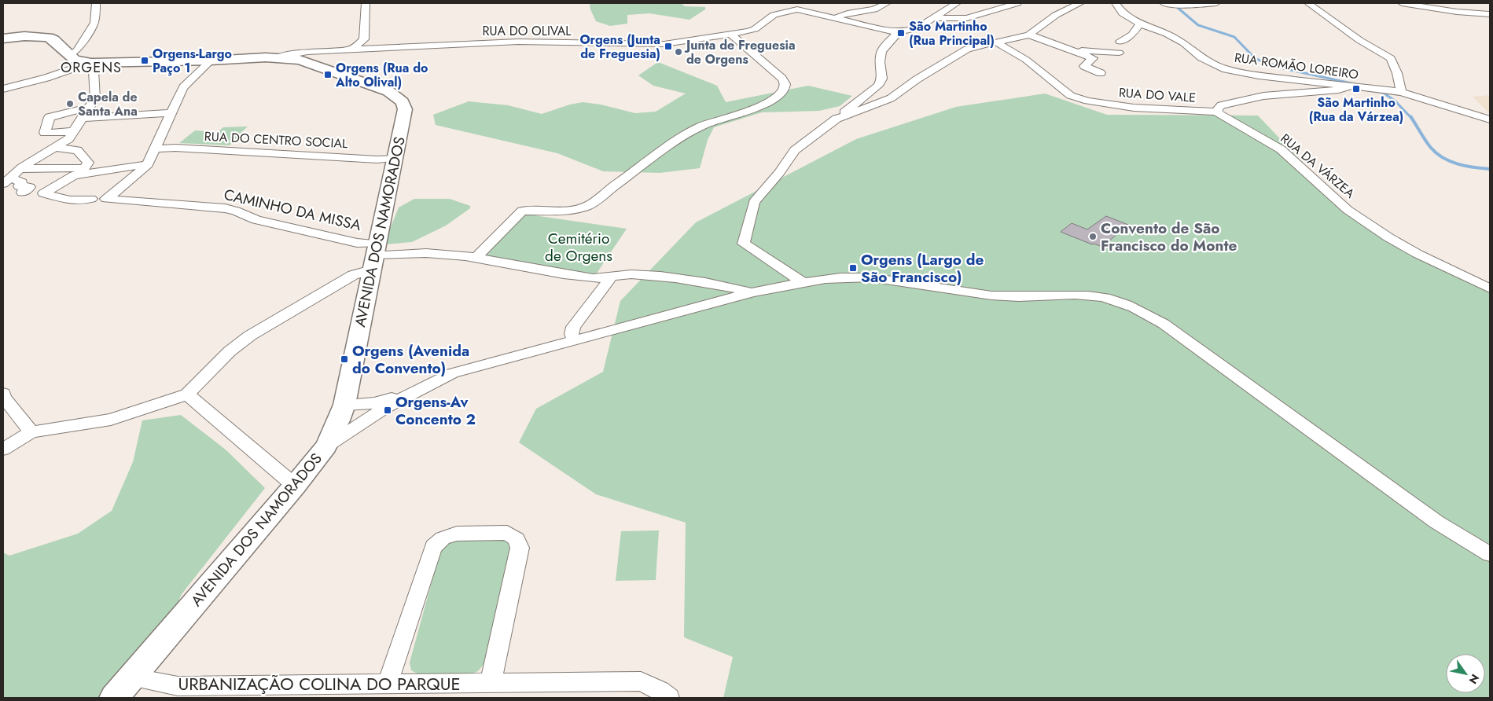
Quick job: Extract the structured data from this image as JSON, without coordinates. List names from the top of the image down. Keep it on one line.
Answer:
{"streets":{"street":["RUA DO OLIVAL","RUA ROMÃO LOREIRO","RUA DO VALE","RUA DO CENTRO SOCIAL","RUA DA VÁRZEA","CAMINHO DA MISSA","AVENIDA DOS NAMORADOS","URBANIZAÇÃO COLINA DO PARQUE"]},"crossings":[["RUA DO OLIVAL","AVENIDA DOS NAMORADOS"],["RUA DO VALE","RUA DA VÁRZEA"],["RUA DO CENTRO SOCIAL","AVENIDA DOS NAMORADOS"],["CAMINHO DA MISSA","AVENIDA DOS NAMORADOS"],["AVENIDA DOS NAMORADOS","URBANIZAÇÃO COLINA DO PARQUE"]],"districts":["ORGENS"],"parks":["Cemitério de Orgens"],"places":{"transit":["São Martinho (Rua Principal)","Orgens (Junta de Freguesia)","Orgens-Largo Paço 1","Orgens (Rua do Alto Olival)","São Martinho (Rua da Várzea)","Orgens (Largo de São Francisco)","Orgens (Avenida do Convento)","Orgens-Av Concento 2"],"other":["Junta de Freguesia de Orgens","Capela de Santa Ana","Convento de São Francisco do Monte"]},"north":"bottom right"}
